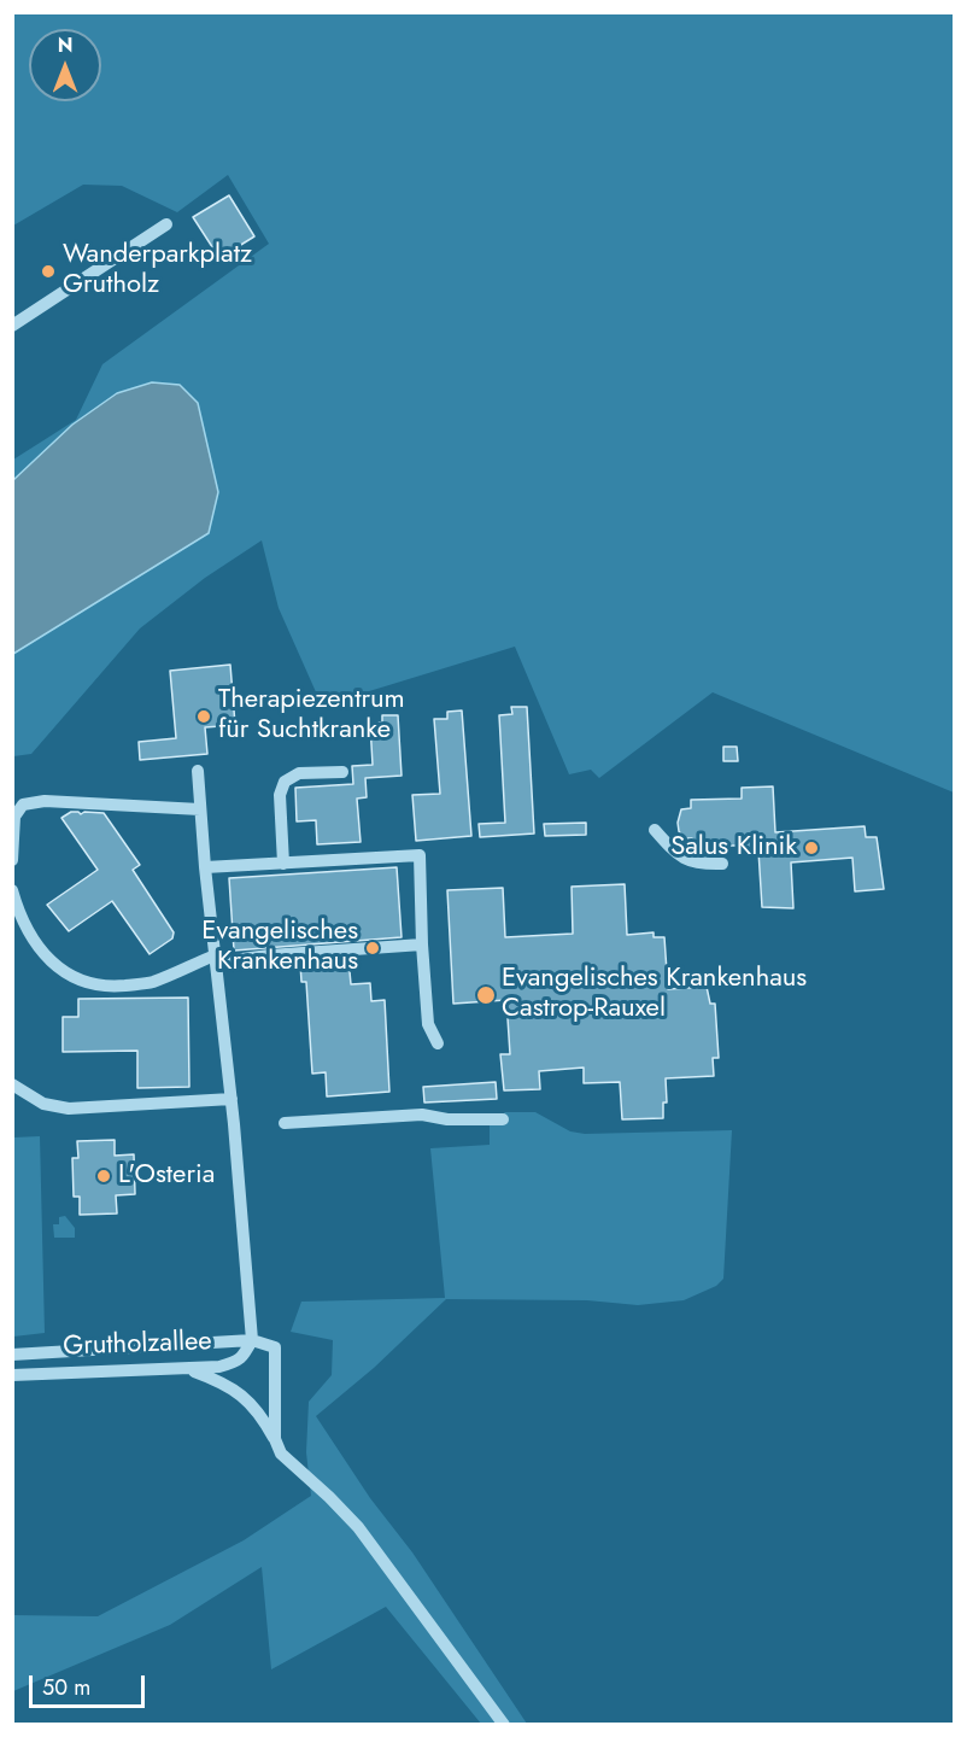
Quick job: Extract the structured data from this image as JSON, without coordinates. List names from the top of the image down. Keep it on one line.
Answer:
{"streets":{"street":["Grutholzallee"]},"places":["Wanderparkplatz Grutholz","Therapiezentrum für Suchtkranke","Salus Klinik","Evangelisches Krankenhaus","Evangelisches Krankenhaus Castrop-Rauxel","L'Osteria"],"scale_bar":"50 m","north":"top"}
